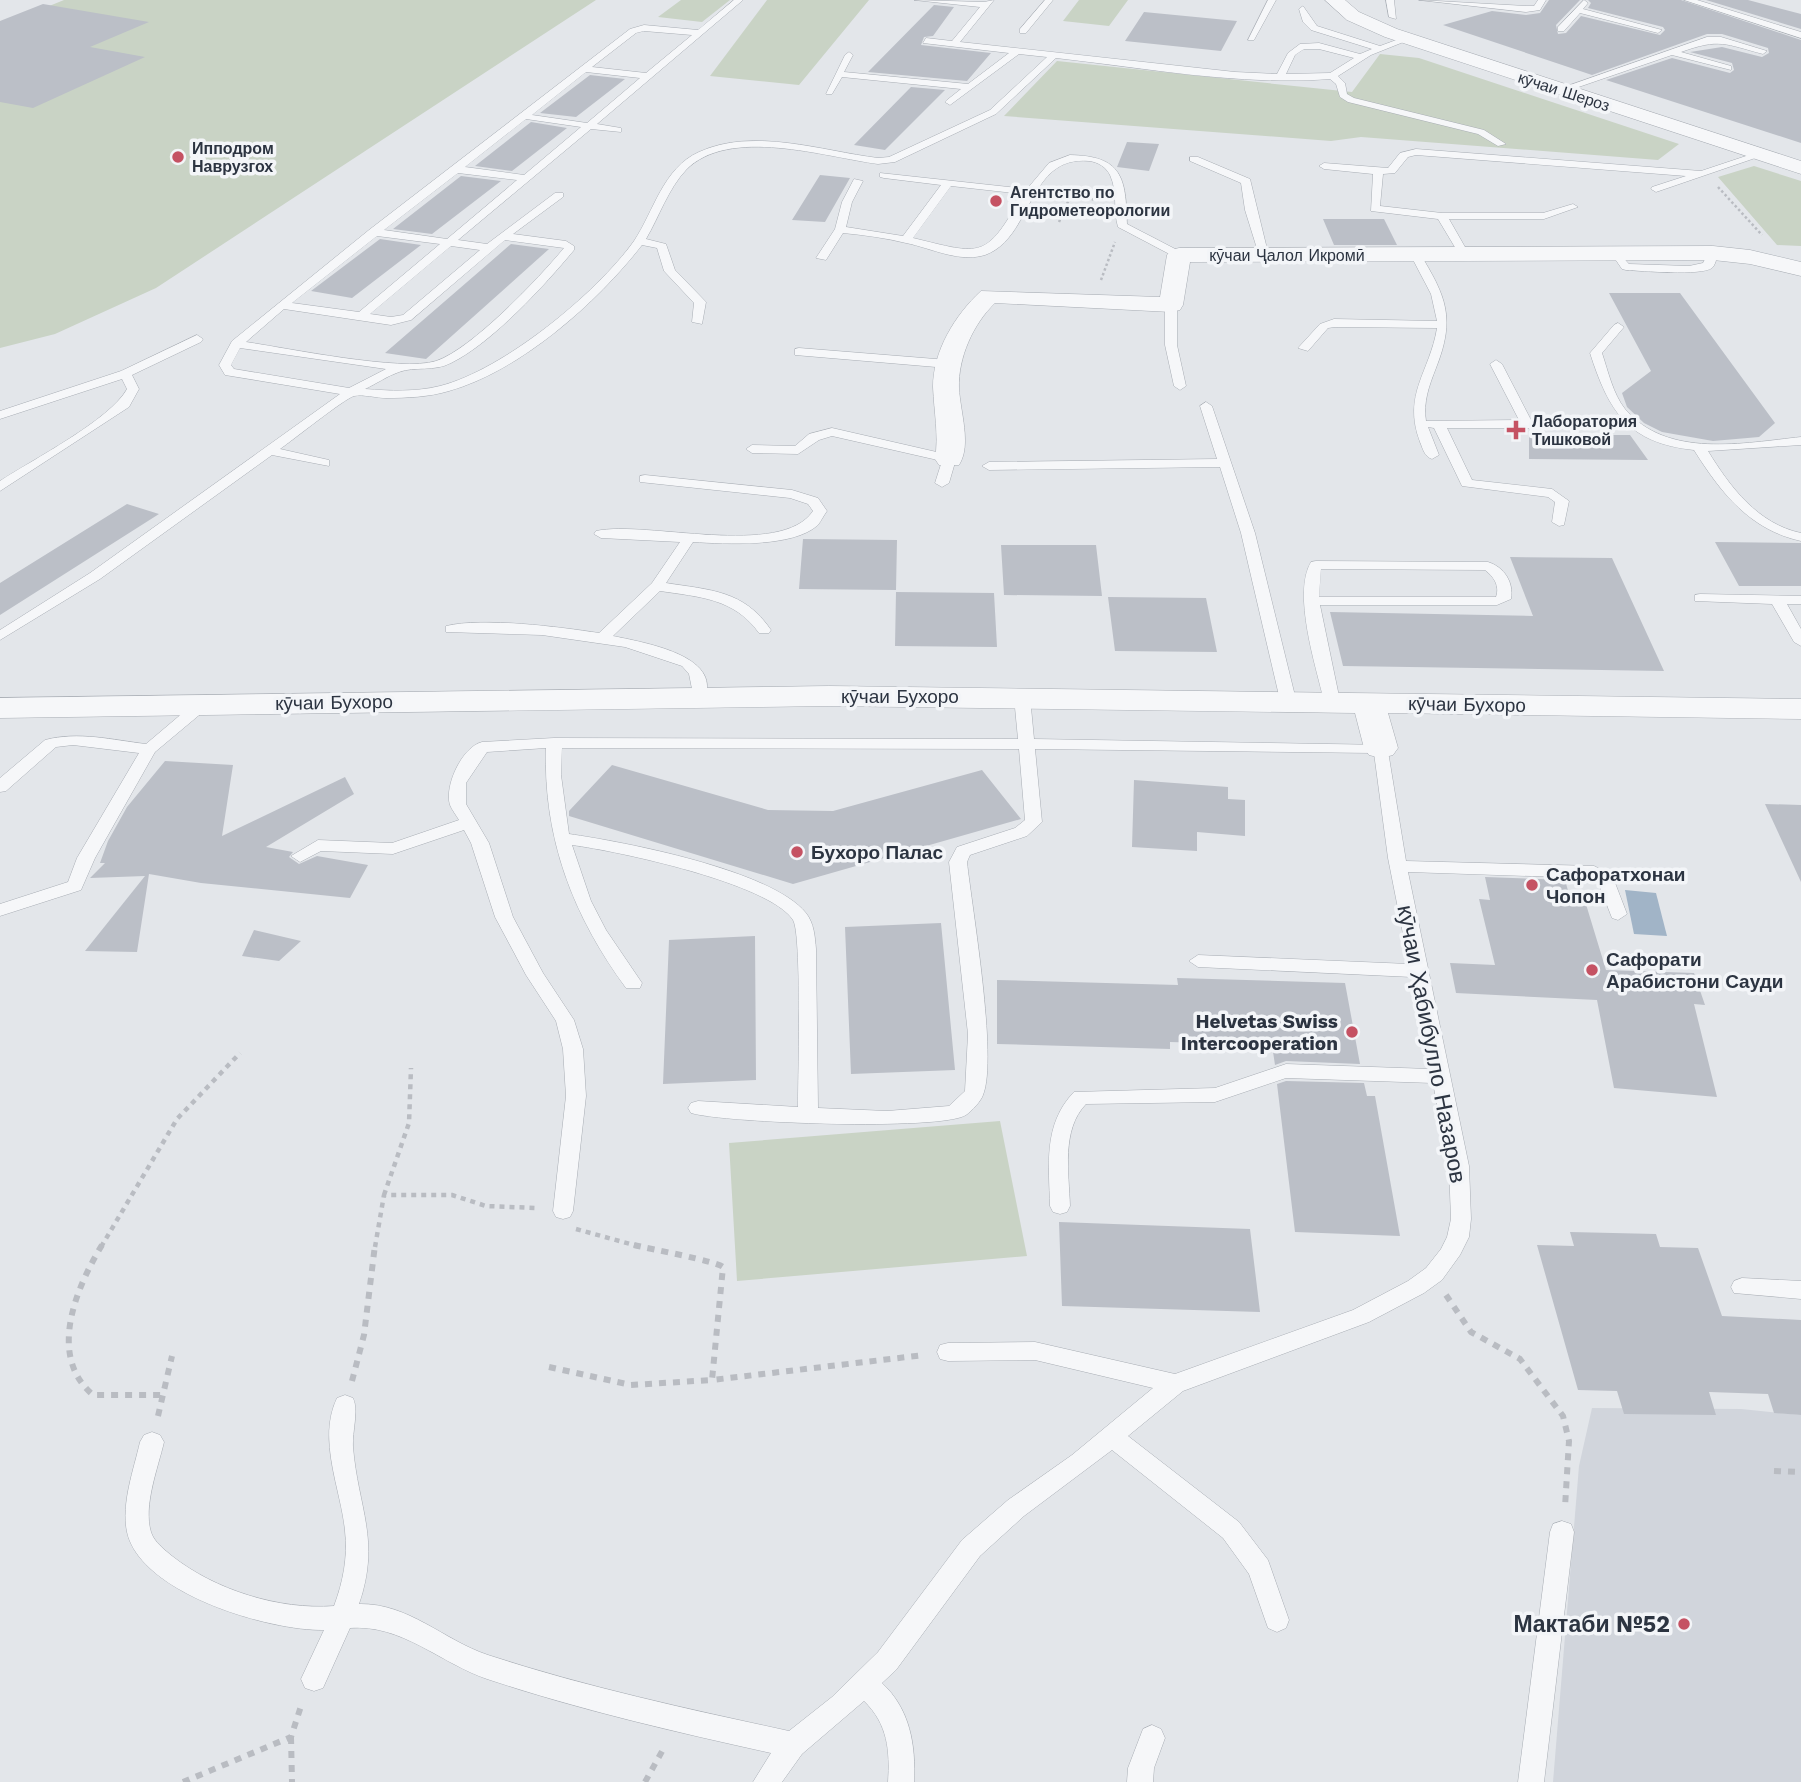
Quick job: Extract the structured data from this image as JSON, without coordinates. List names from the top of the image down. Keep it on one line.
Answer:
{"streets":{"street":["кӯчаи Шероз","кӯчаи Ҷалол Икромӣ","кӯчаи Бухоро"],"lane":["кӯчаи Ҳабибулло Назаров"]},"places":{"other":["Ипподром Наврузгох","Агентство по Гидрометеорологии","Бухоро Палас","Сафоратхонаи Чопон","Сафорати Арабистони Сауди","Helvetas Swiss Intercooperation","Мактаби №52"],"health":["Лаборатория Тишковой"]}}
